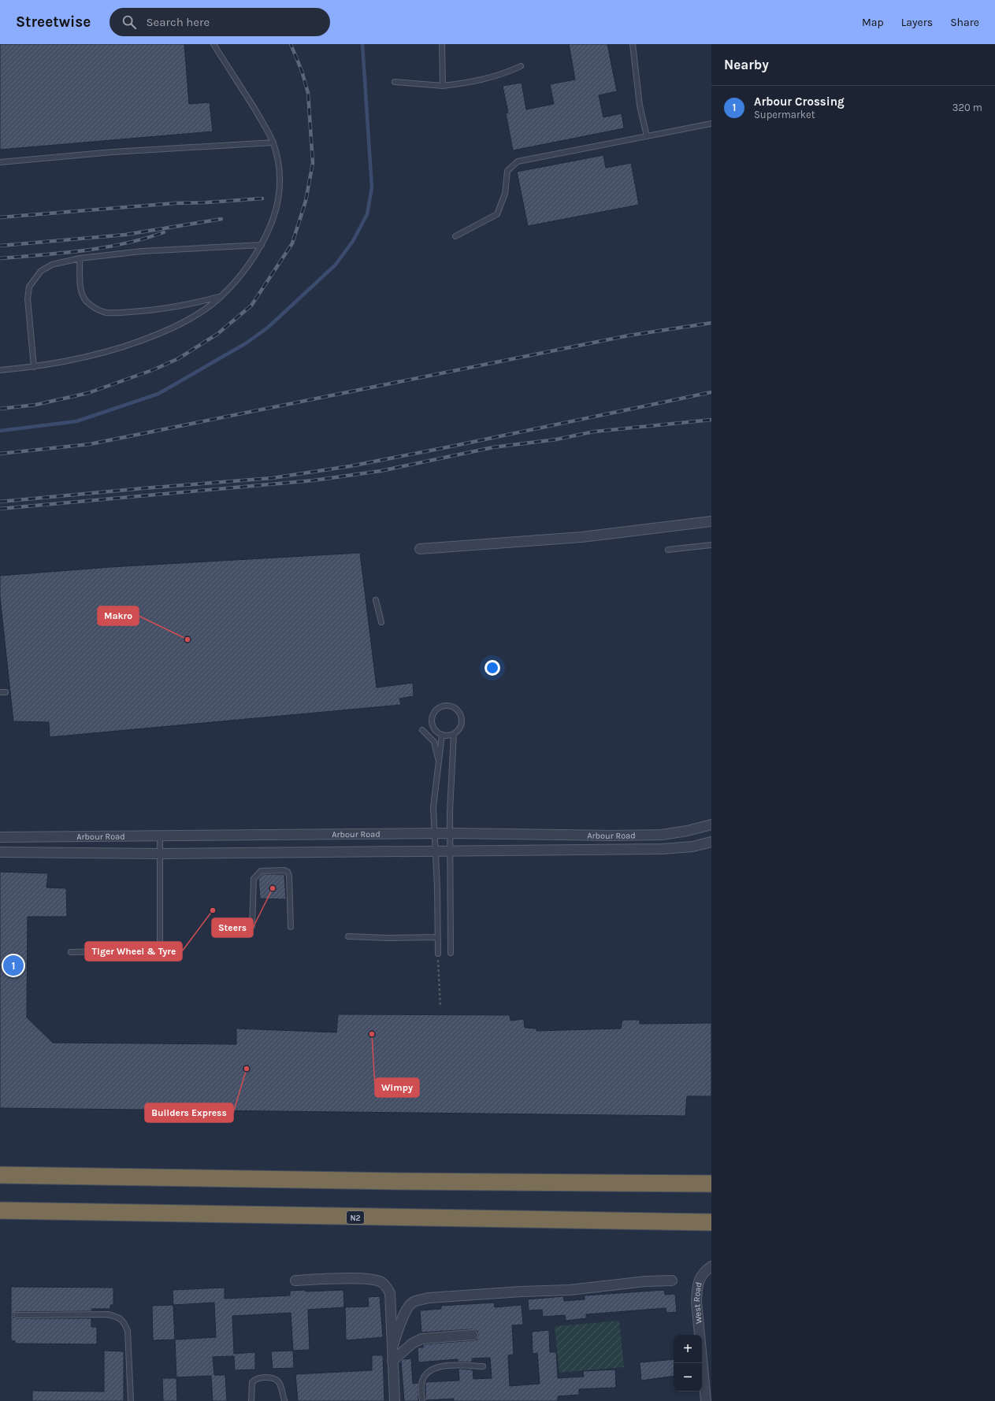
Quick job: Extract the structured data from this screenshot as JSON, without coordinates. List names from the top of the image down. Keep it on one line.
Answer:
{"streets":{"highway":["N2"],"street":["Arbour Road","West Road"]},"places":["Makro","Steers","Tiger Wheel & Tyre","Wimpy","Builders Express"],"page":{"header":"Streetwise","search":"Search here","nav":["Map","Layers","Share"],"heading":"Nearby","list":[{"mark":"1","name":"Arbour Crossing","note":"Supermarket","value":"320 m"}],"pins":"1","map_buttons":["+","−"]}}
